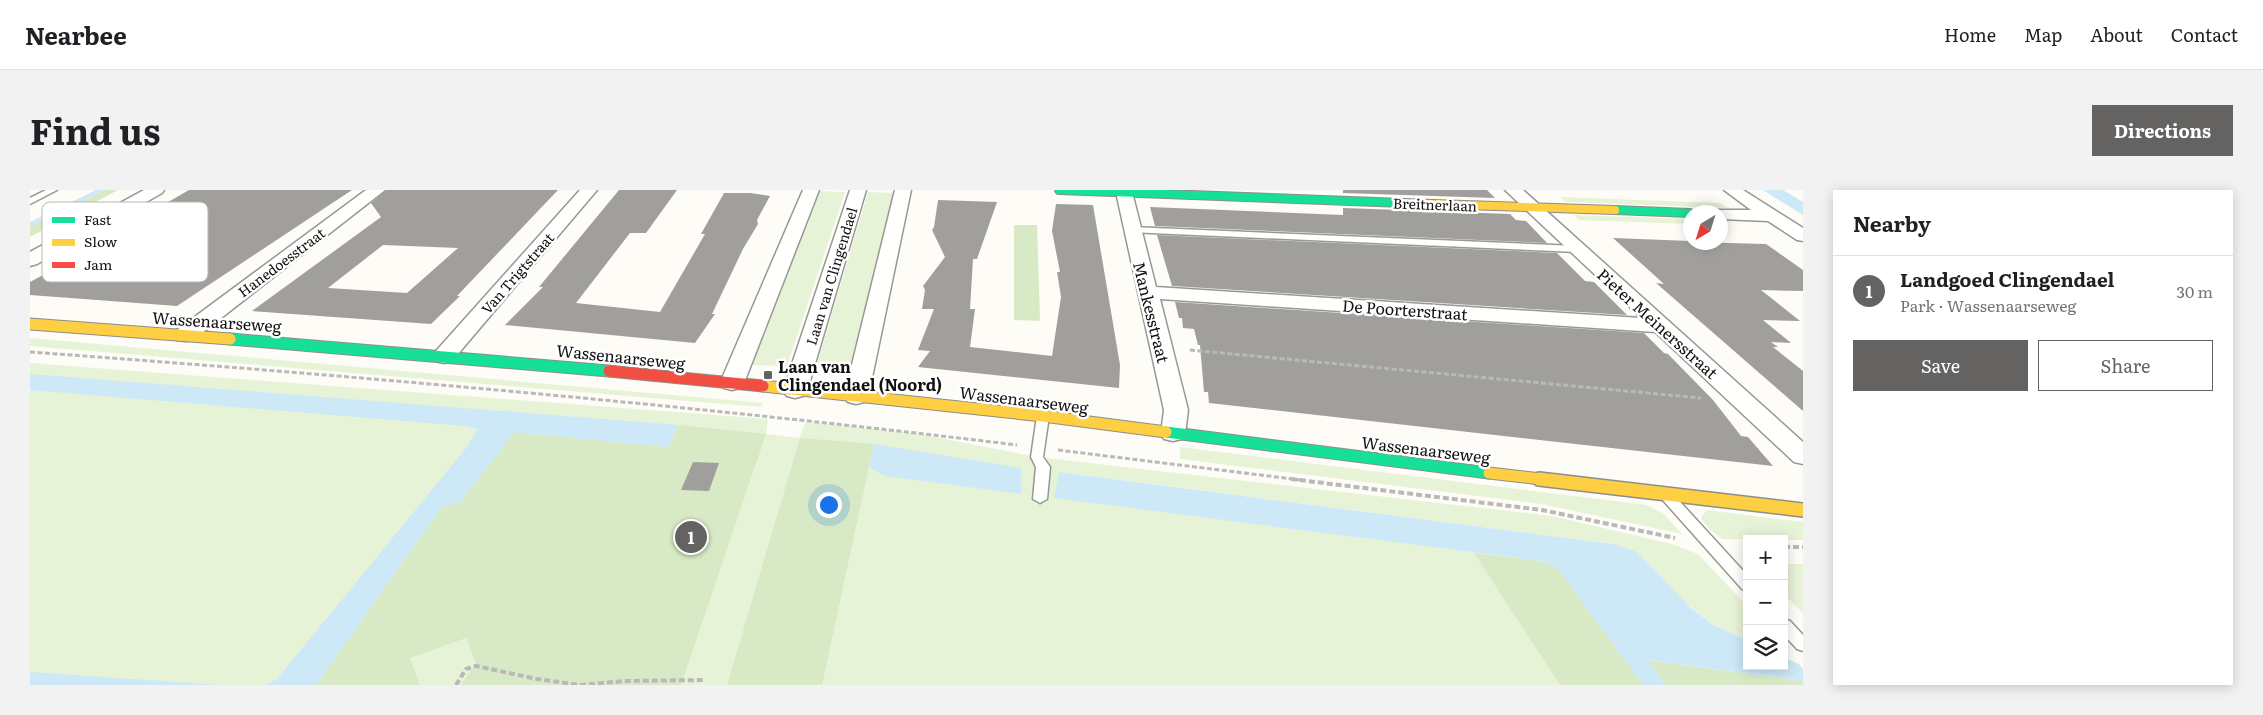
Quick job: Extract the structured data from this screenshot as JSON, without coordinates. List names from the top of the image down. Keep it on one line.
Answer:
{"streets":{"street":["Breitnerlaan","Hanedoesstraat","Van Trigtstraat","Laan van Clingendael","De Poorterstraat","Mankesstraat","Wassenaarseweg","Pieter Meinersstraat"]},"crossings":[["Breitnerlaan","Mankesstraat"],["Breitnerlaan","Pieter Meinersstraat"],["Hanedoesstraat","Wassenaarseweg"],["Van Trigtstraat","Wassenaarseweg"],["Laan van Clingendael","Wassenaarseweg"],["De Poorterstraat","Mankesstraat"],["De Poorterstraat","Pieter Meinersstraat"],["Mankesstraat","Wassenaarseweg"]],"places":{"transit":["Laan van Clingendael (Noord)"]},"legend":["Fast","Slow","Jam"],"north":"bottom left","page":{"header":"Nearbee","nav":["Home","Map","About","Contact"],"title":"Find us","buttons":["Directions",["Save","Share"]],"heading":"Nearby","list":[{"mark":"1","name":"Landgoed Clingendael","note":"Park · Wassenaarseweg","value":"30 m"}],"pins":"1","map_buttons":["+","−"]}}
